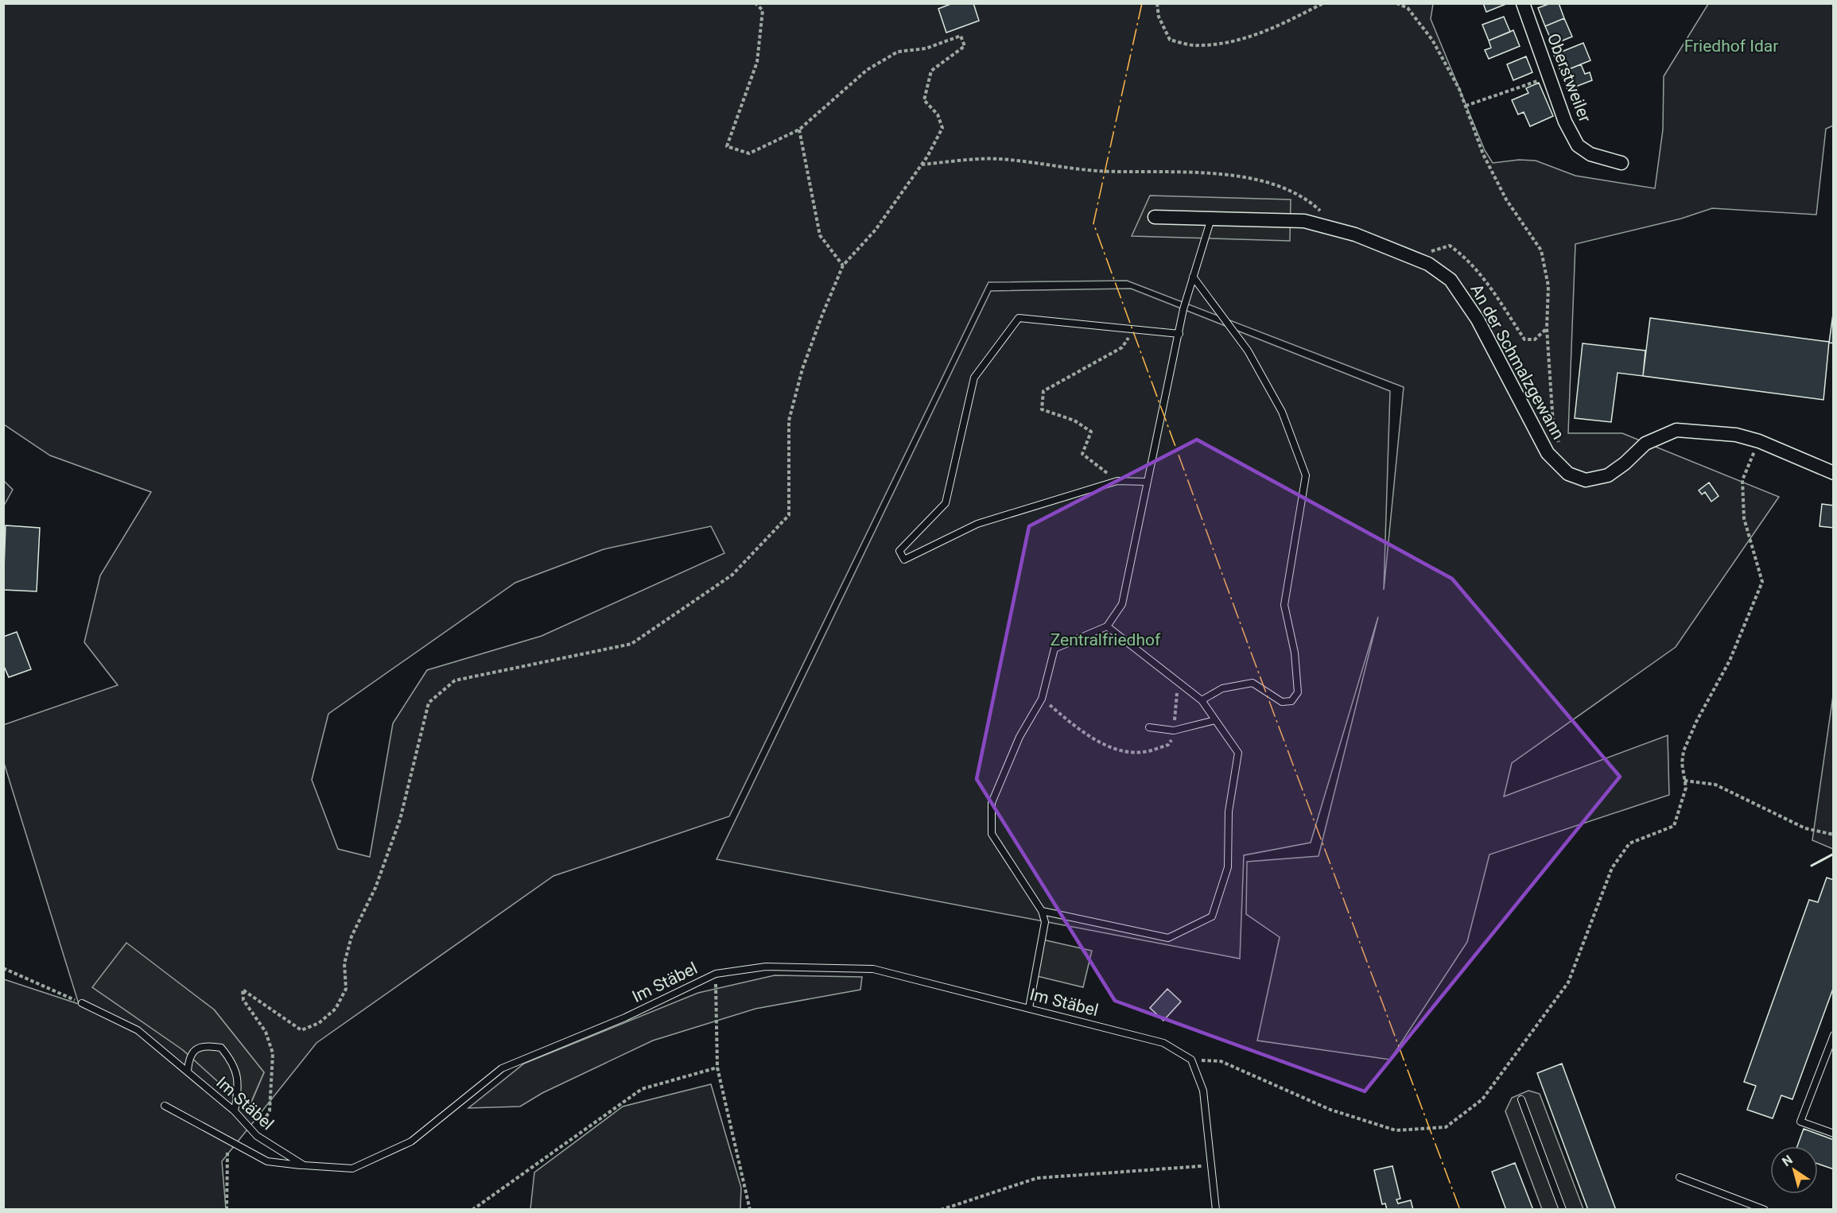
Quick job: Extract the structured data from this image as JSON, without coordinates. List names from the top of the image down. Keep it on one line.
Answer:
{"streets":{"street":["Oberstweiler","An der Schmalzgewann"],"lane":["Im Stäbel"]},"parks":["Friedhof Idar","Zentralfriedhof"],"north":"top left"}
